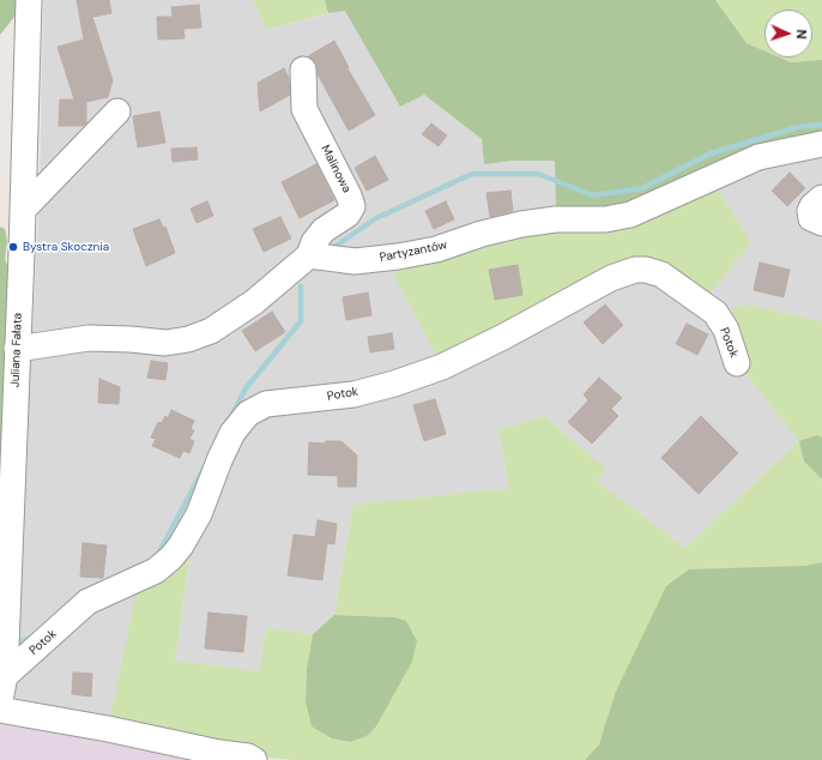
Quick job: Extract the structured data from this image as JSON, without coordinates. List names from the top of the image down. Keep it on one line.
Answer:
{"streets":{"street":["Malinowa","Partyzantów","Potok","Juliana Fałata"]},"crossings":[["Malinowa","Partyzantów"],["Potok","Juliana Fałata"]],"places":["Bystra Skocznia"],"north":"right"}
